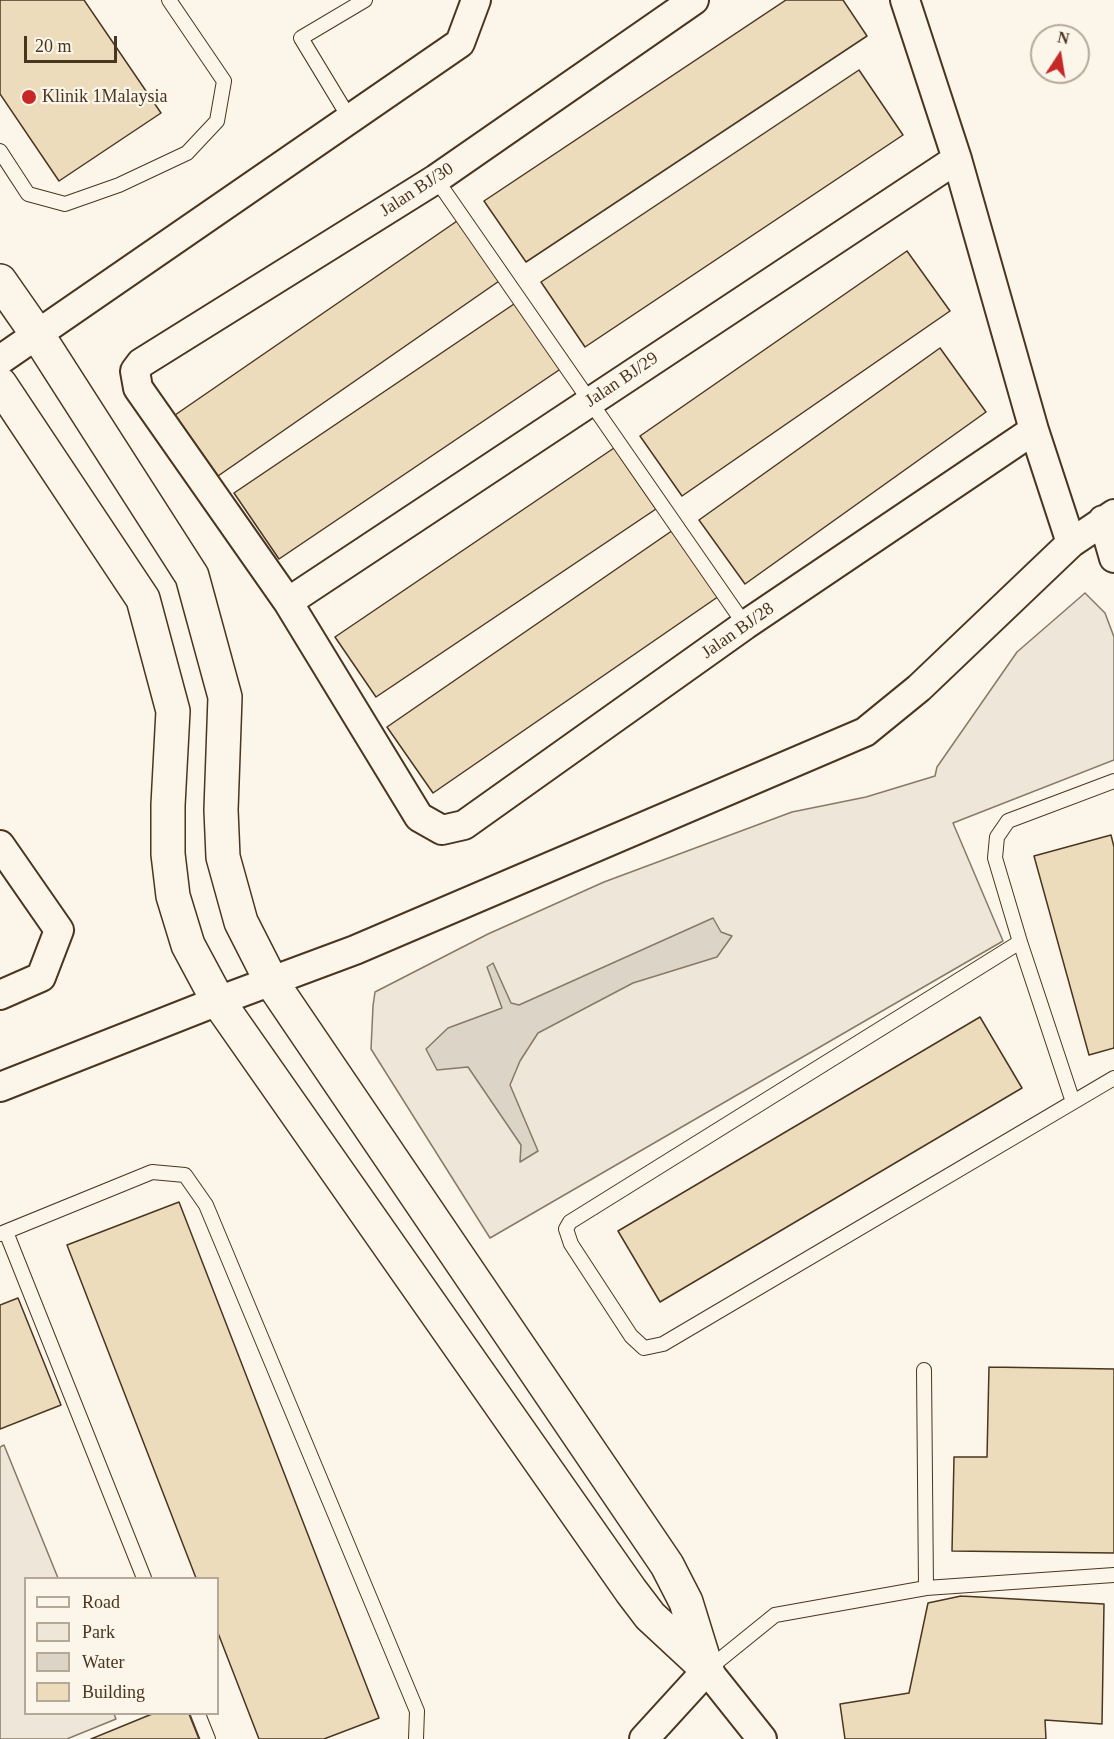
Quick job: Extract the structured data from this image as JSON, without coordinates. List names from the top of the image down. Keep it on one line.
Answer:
{"streets":{"street":["Jalan BJ/30","Jalan BJ/29","Jalan BJ/28"]},"crossings":[["Jalan BJ/30","Jalan BJ/29"],["Jalan BJ/30","Jalan BJ/28"],["Jalan BJ/29","Jalan BJ/28"]],"places":["Klinik 1Malaysia"],"legend":["Road","Park","Water","Building"],"scale_bar":"20 m","north":"top"}
